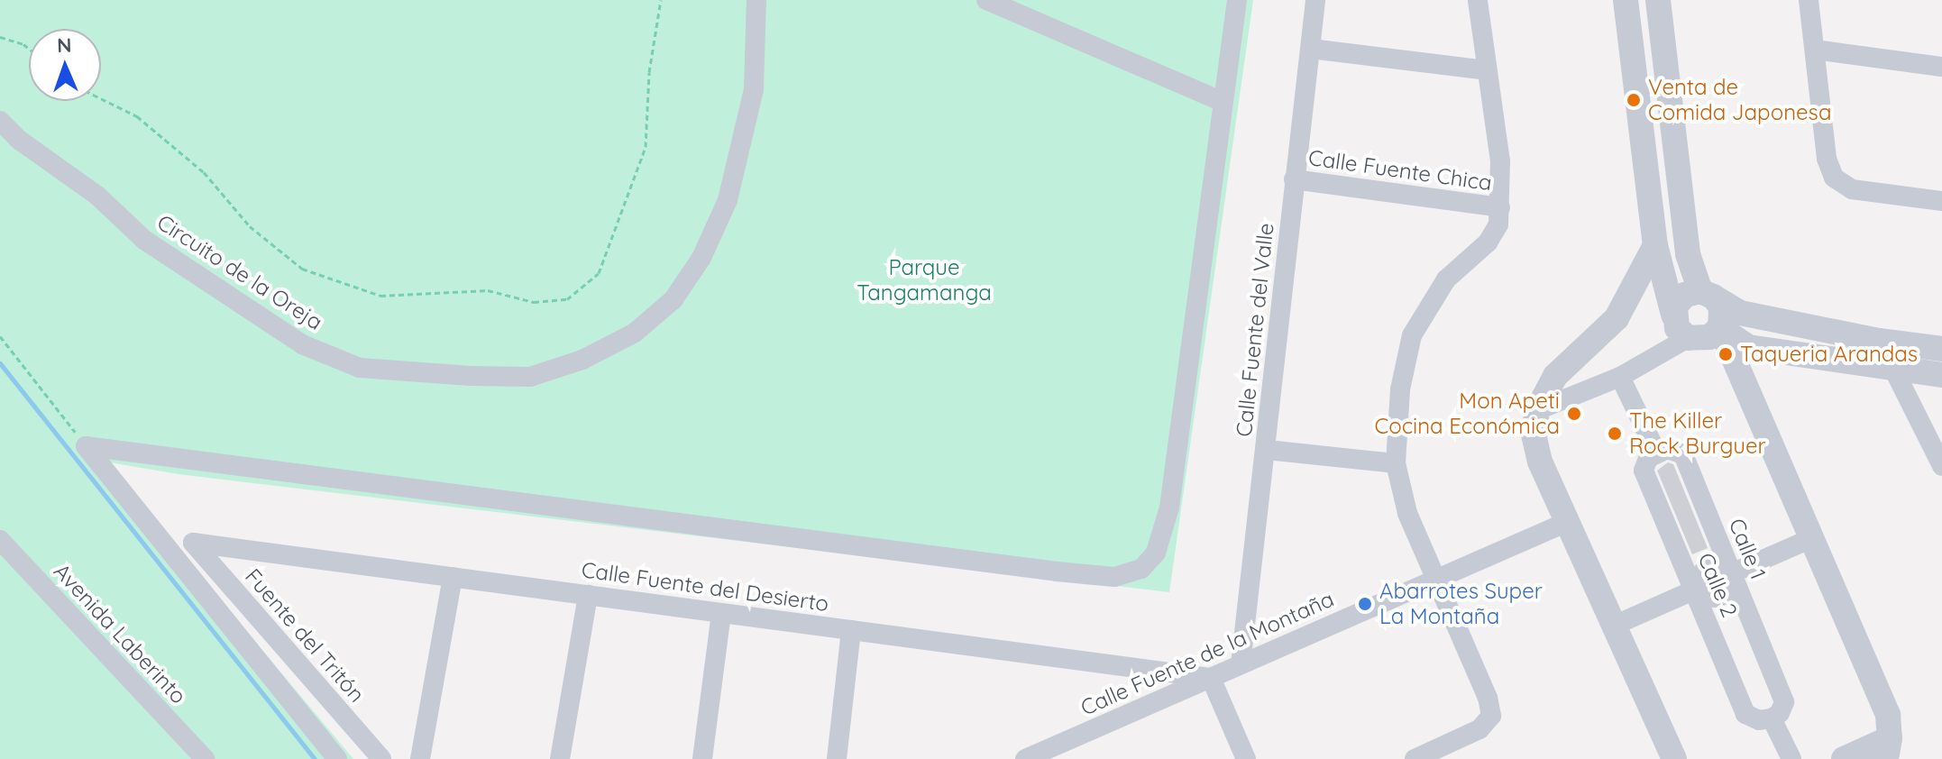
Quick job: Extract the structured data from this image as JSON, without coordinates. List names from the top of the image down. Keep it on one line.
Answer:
{"streets":{"street":["Calle Fuente Chica","Circuito de la Oreja","Calle Fuente del Valle","Calle 1","Calle 2","Calle Fuente del Desierto","Avenida Laberinto","Fuente del Tritón","Calle Fuente de la Montaña"]},"crossings":[["Calle Fuente Chica","Calle Fuente del Valle"],["Calle Fuente del Valle","Calle Fuente de la Montaña"],["Calle 1","Calle 2"],["Calle Fuente del Desierto","Fuente del Tritón"],["Calle Fuente del Desierto","Calle Fuente de la Montaña"]],"parks":["Parque Tangamanga"],"places":["Venta de Comida Japonesa","Taqueria Arandas","Mon Apeti Cocina Económica","The Killer Rock Burguer","Abarrotes Super La Montaña"],"north":"top"}
